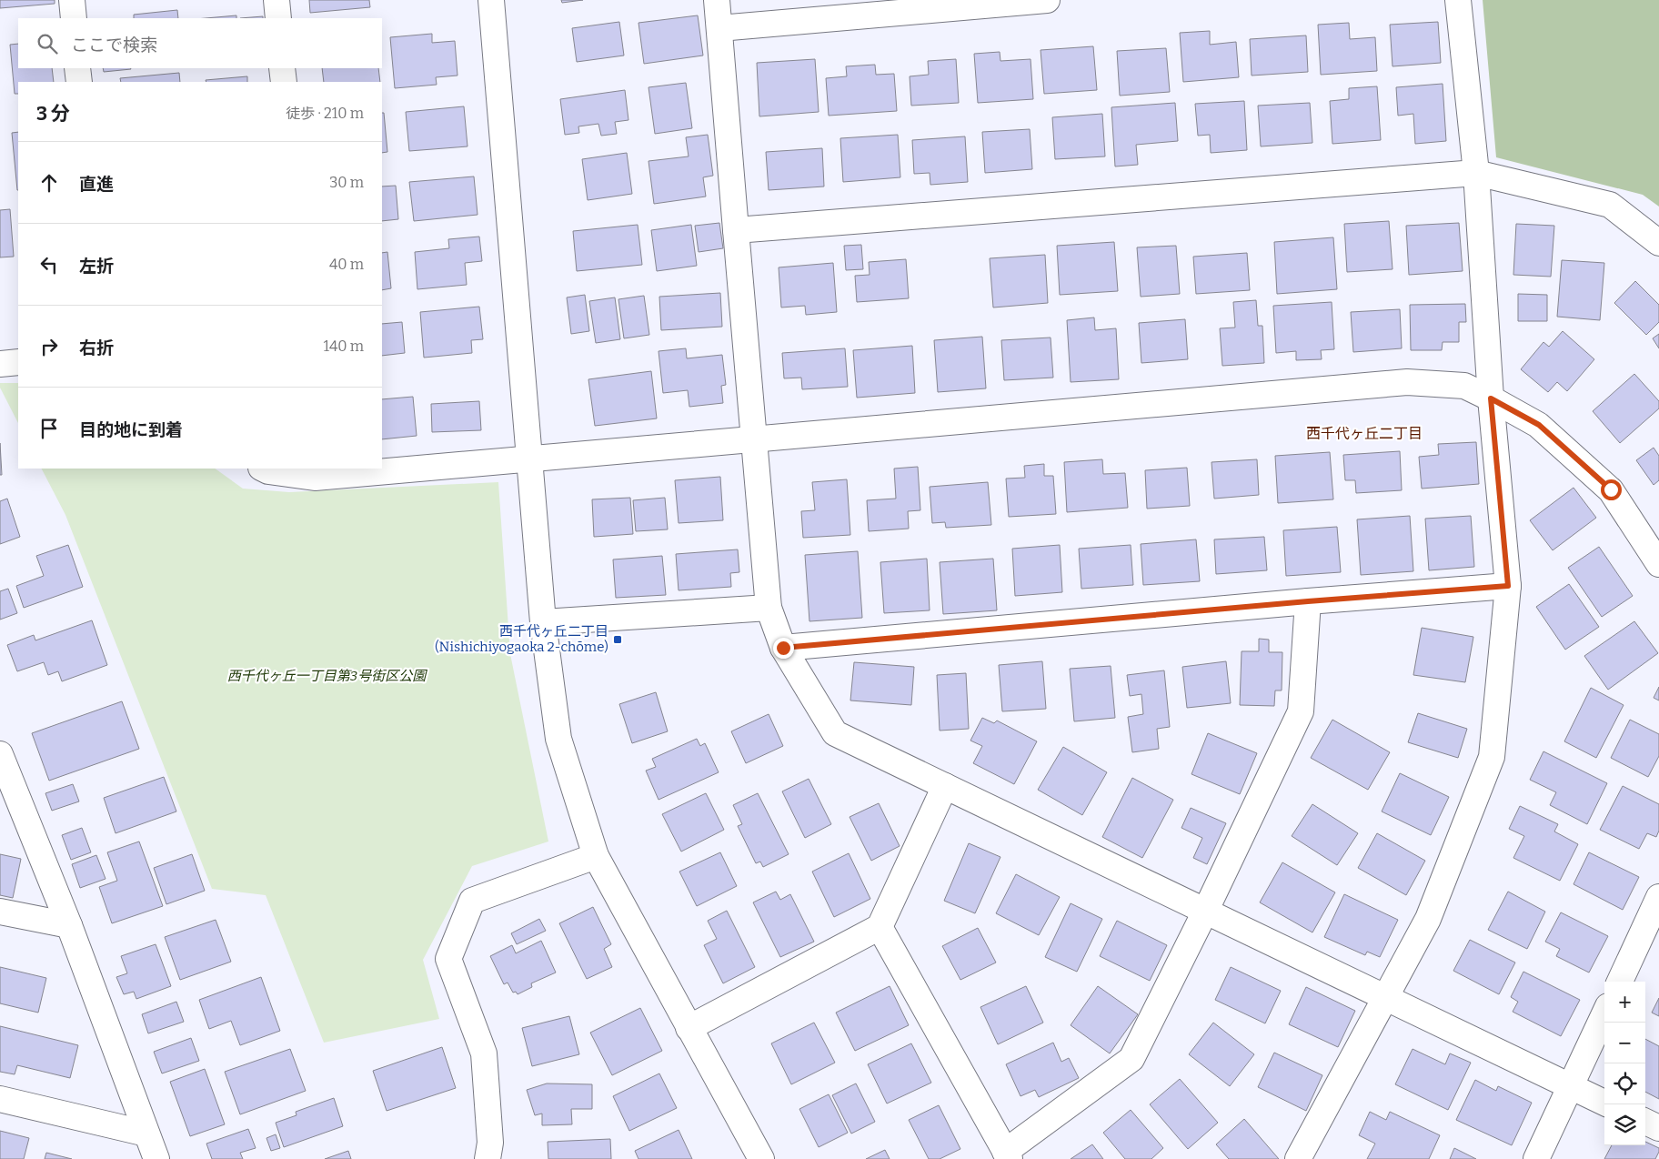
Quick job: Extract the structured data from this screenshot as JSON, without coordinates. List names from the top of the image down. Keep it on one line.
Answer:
{"districts":["西千代ヶ丘二丁目"],"parks":["西千代ヶ丘一丁目第3号街区公園"],"places":{"transit":["西千代ヶ丘二丁目 (Nishichiyogaoka 2-chōme)"]},"page":{"search":"ここで検索","heading":["3 分","徒歩 · 210 m"],"list":[["直進","30 m"],["左折","40 m"],["右折","140 m"],"目的地に到着"],"map_buttons":["+","−"]}}
